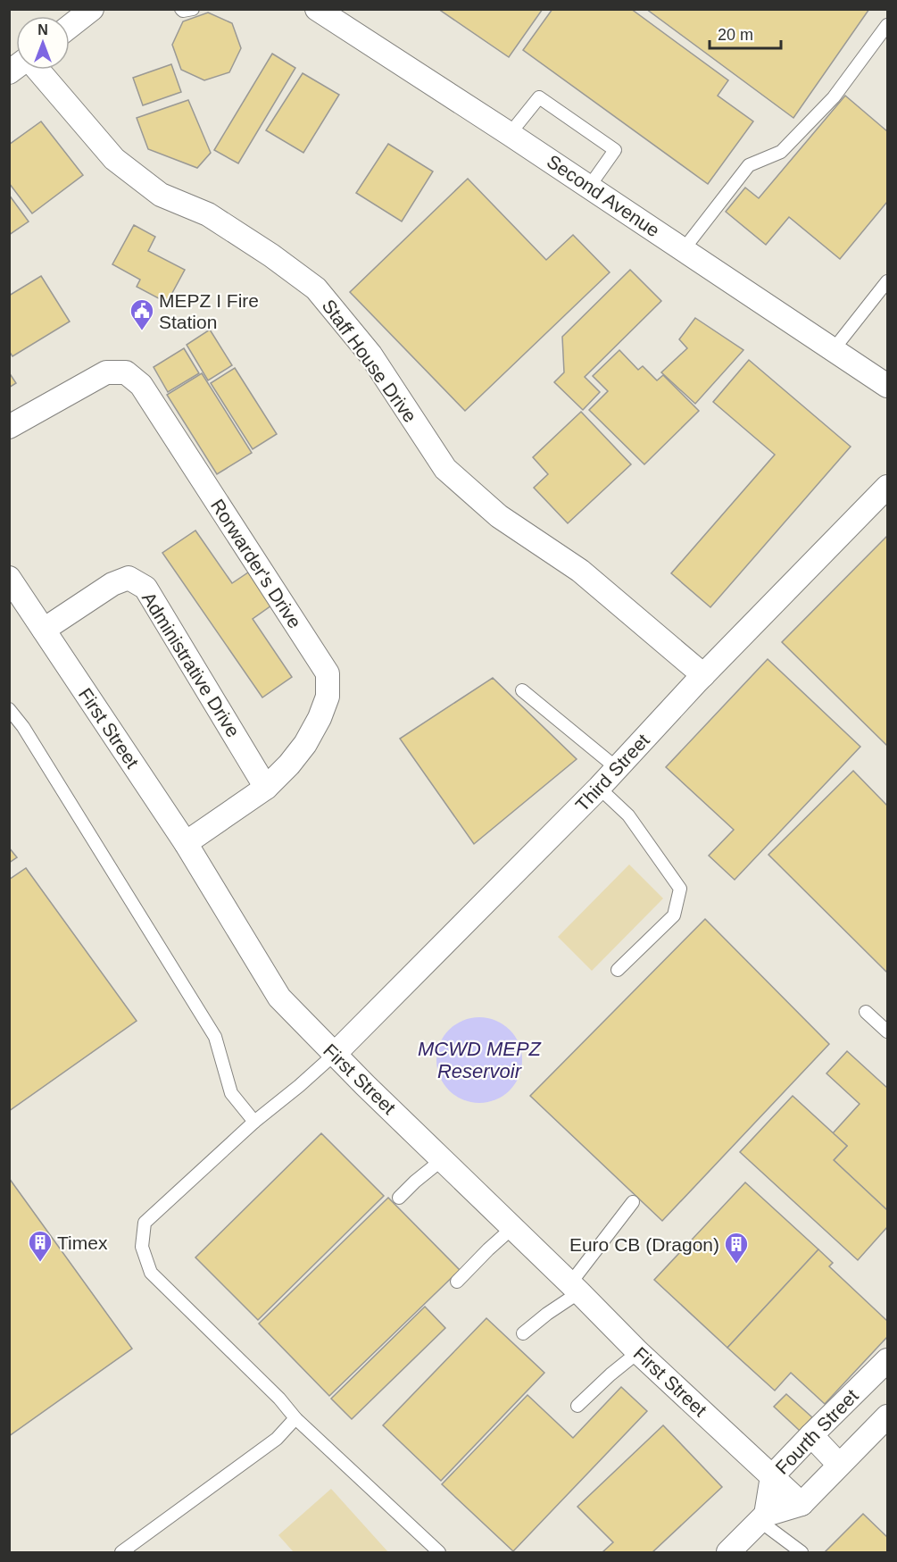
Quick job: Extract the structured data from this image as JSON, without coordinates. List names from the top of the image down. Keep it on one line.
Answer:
{"streets":{"street":["Second Avenue","Staff House Drive","Rorwarder's Drive","Administrative Drive","First Street","Third Street","Fourth Street"]},"crossings":[["Staff House Drive","Third Street"],["Rorwarder's Drive","Administrative Drive"],["Rorwarder's Drive","First Street"],["Administrative Drive","First Street"],["First Street","Third Street"],["First Street","Fourth Street"]],"water":["MCWD MEPZ Reservoir"],"places":{"public building":["MEPZ I Fire Station"],"building":["Timex","Euro CB (Dragon)"]},"scale_bar":"20 m","north":"top"}
